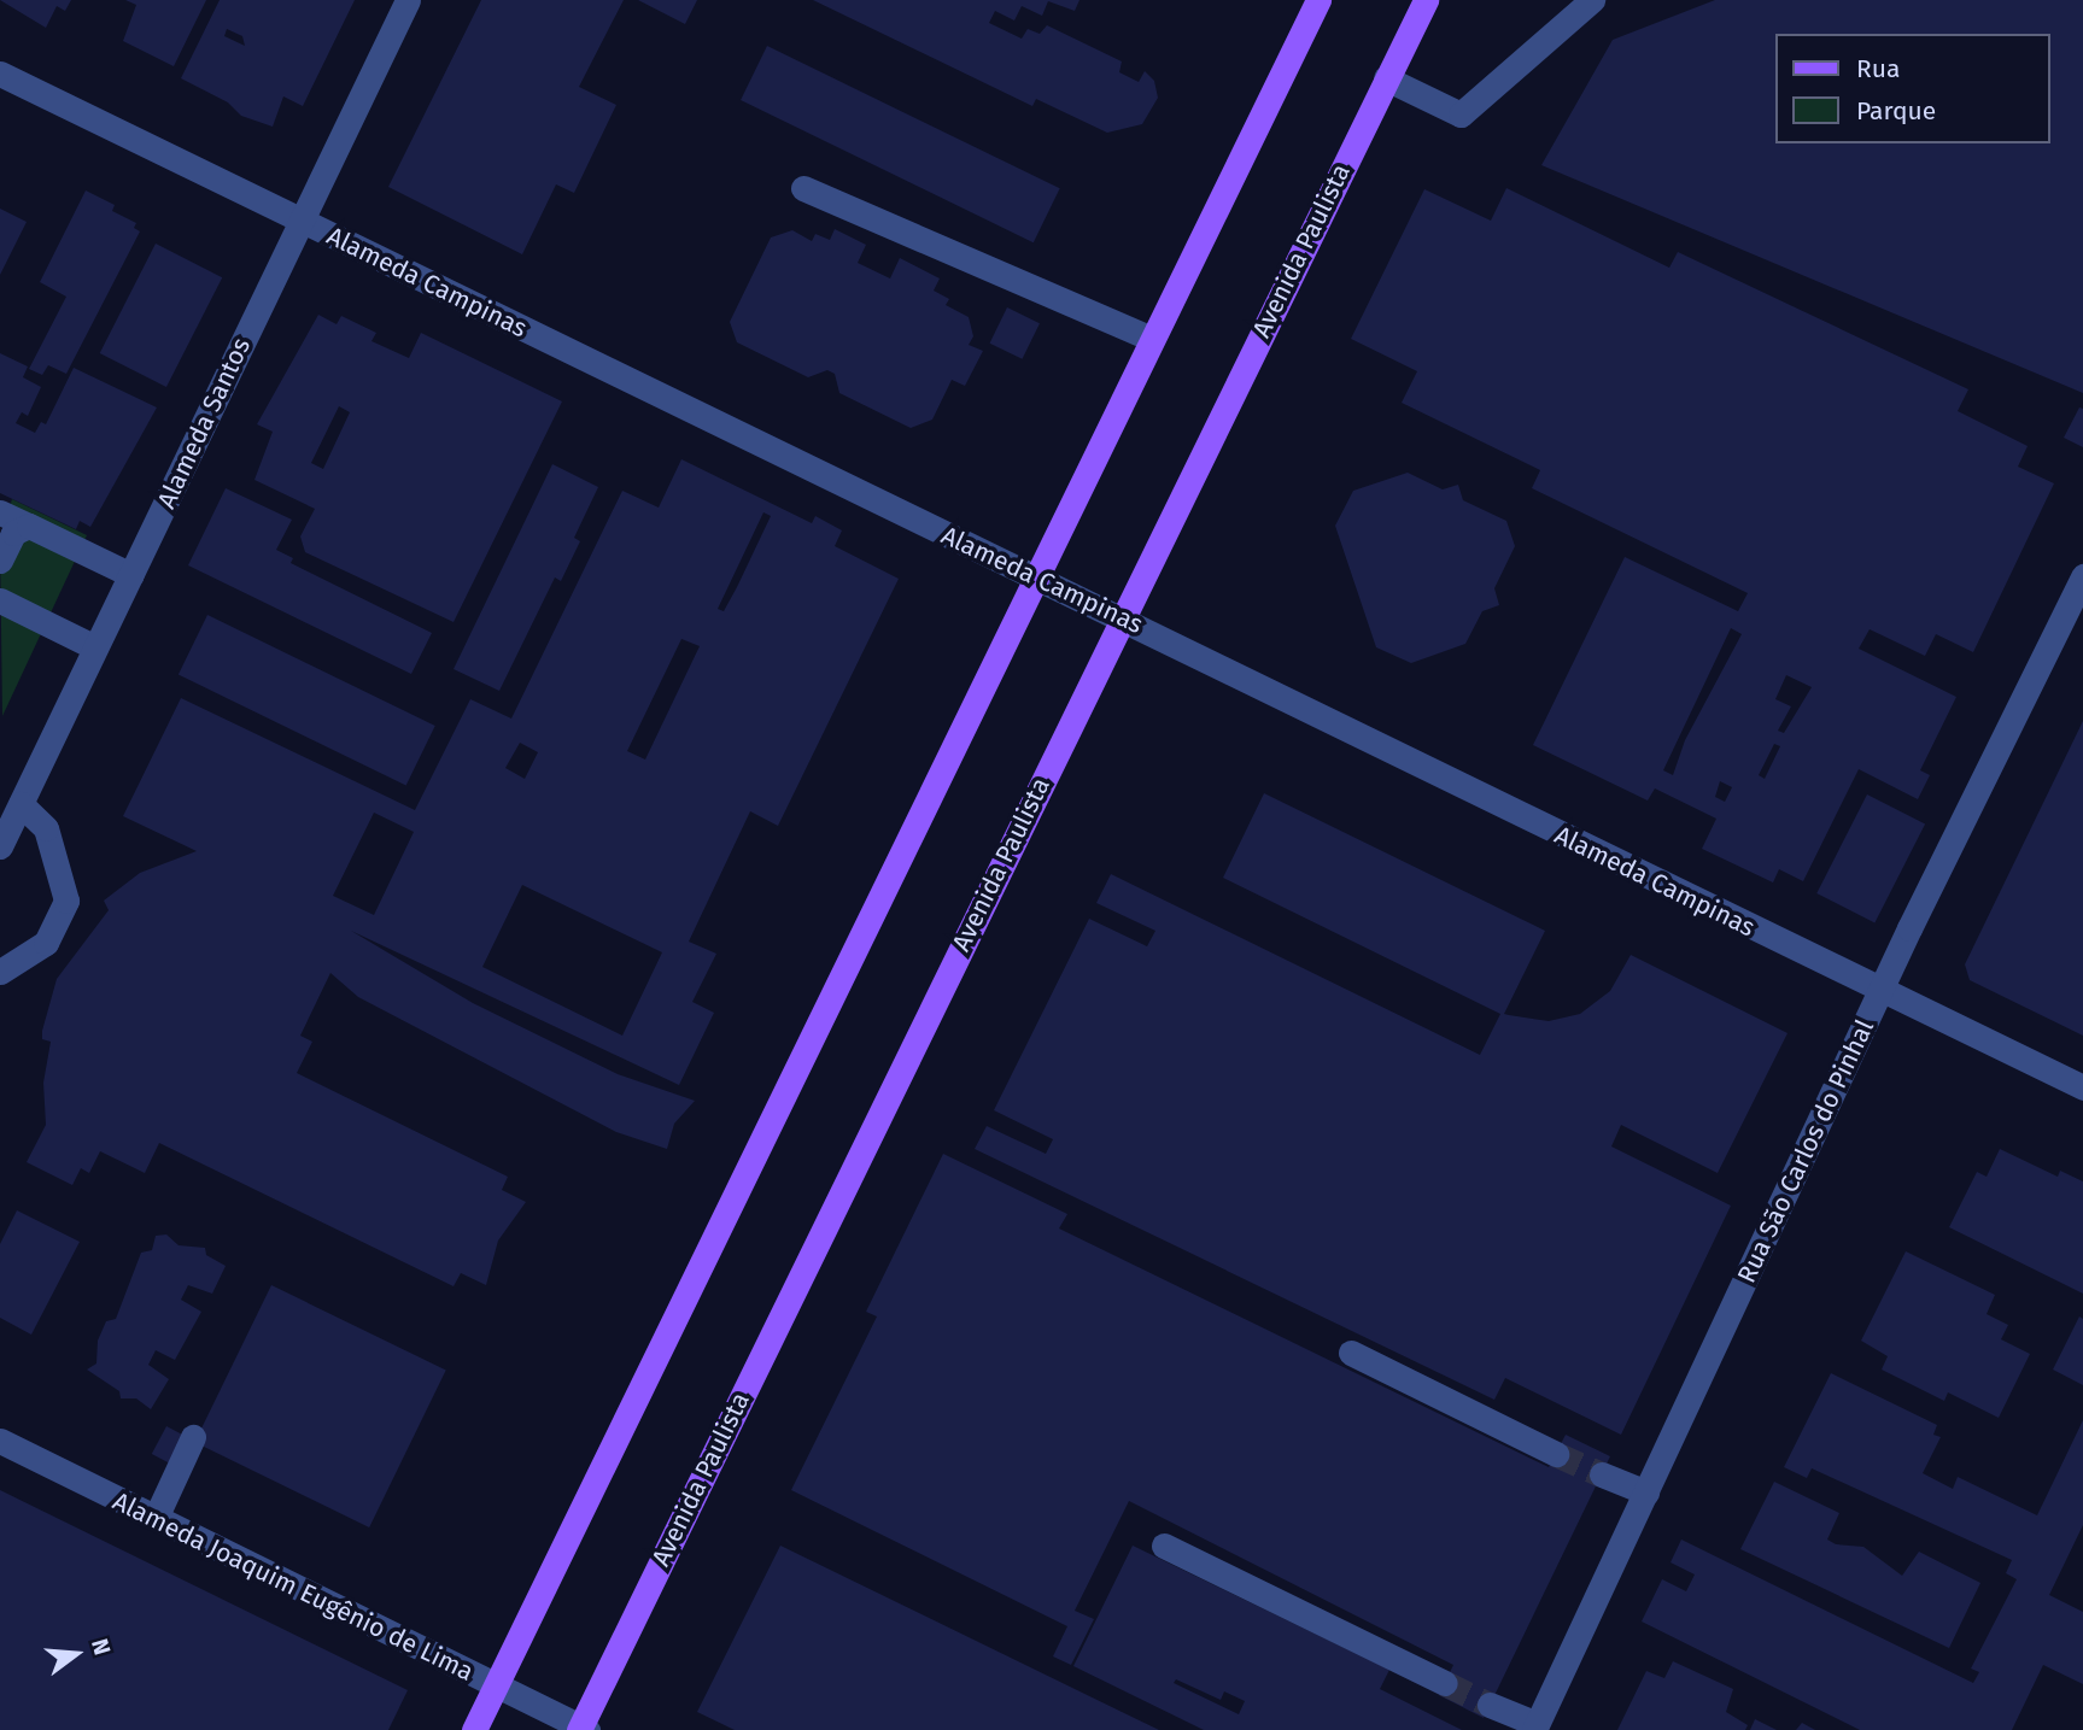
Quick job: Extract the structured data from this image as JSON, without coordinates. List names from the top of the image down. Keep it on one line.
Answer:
{"streets":{"main road":["Avenida Paulista"],"street":["Alameda Campinas","Alameda Santos","Rua São Carlos do Pinhal","Alameda Joaquim Eugênio de Lima"]},"crossings":[["Avenida Paulista","Alameda Campinas"],["Avenida Paulista","Alameda Joaquim Eugênio de Lima"],["Alameda Campinas","Alameda Santos"],["Alameda Campinas","Rua São Carlos do Pinhal"]],"legend":["Rua","Parque"],"north":"right"}
